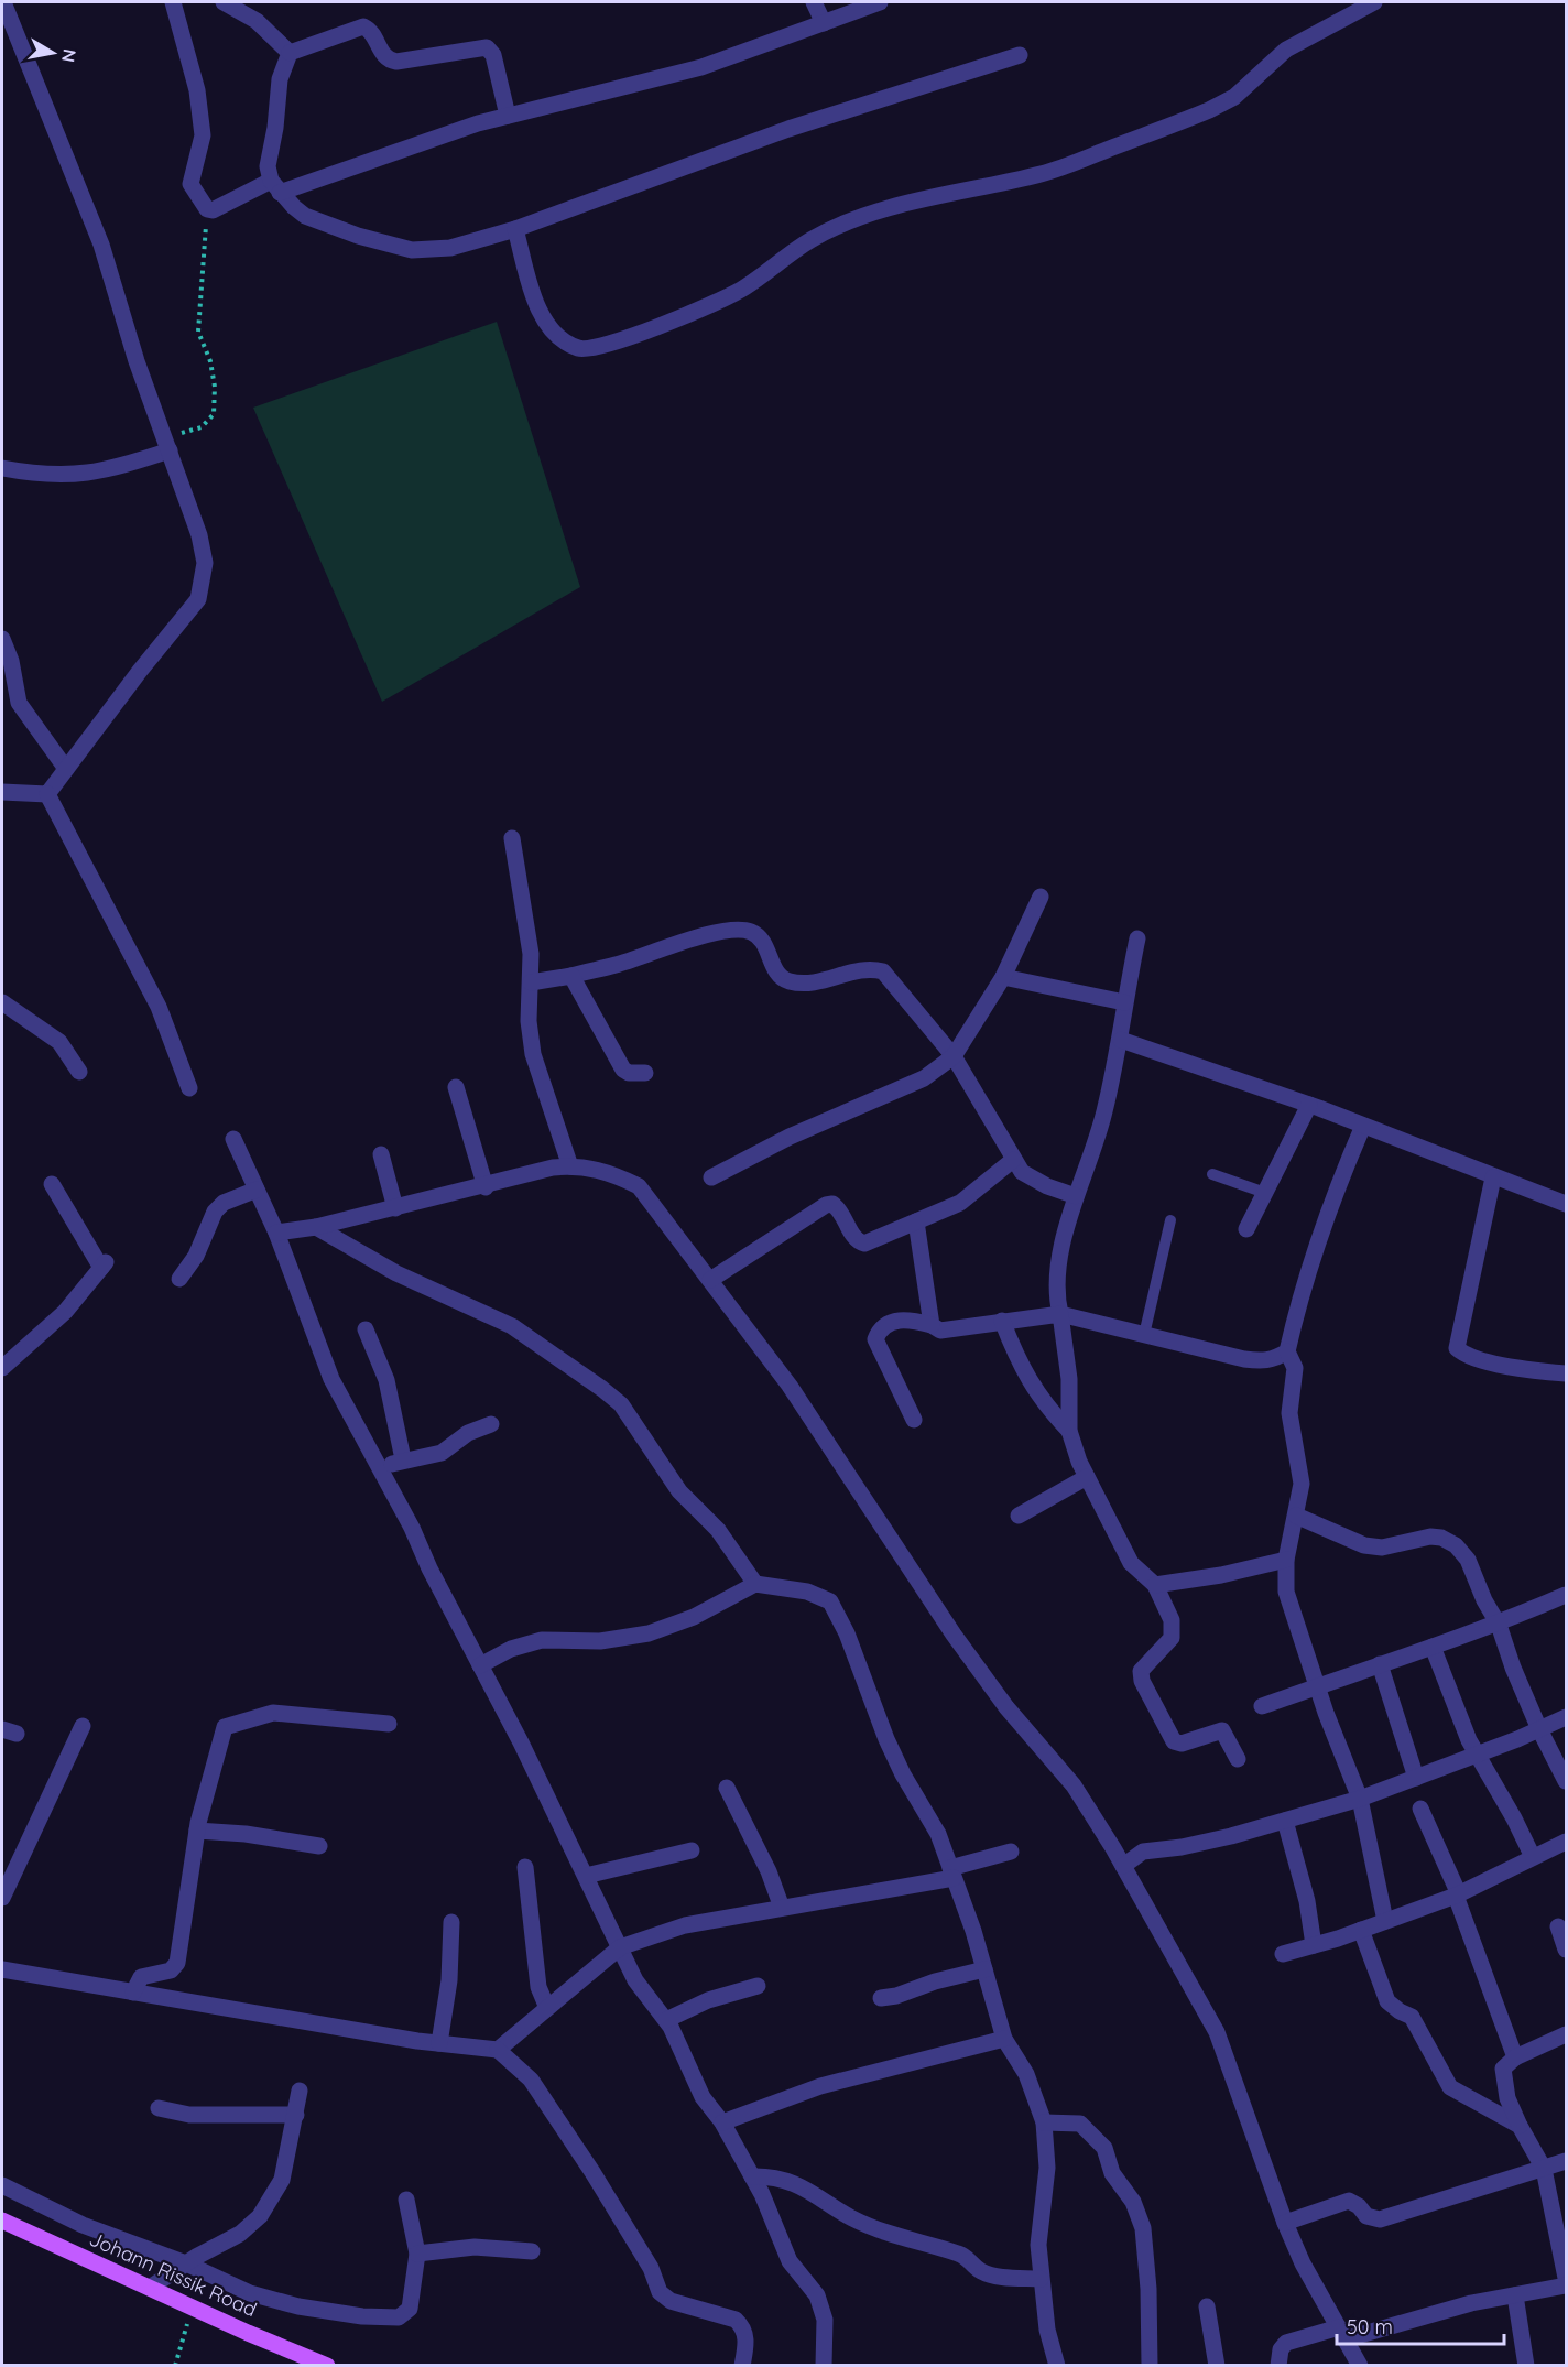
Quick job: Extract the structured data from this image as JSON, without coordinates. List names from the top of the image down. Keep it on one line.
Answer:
{"streets":{"main road":["Johann Rissik Road"]},"scale_bar":"50 m","north":"right"}
